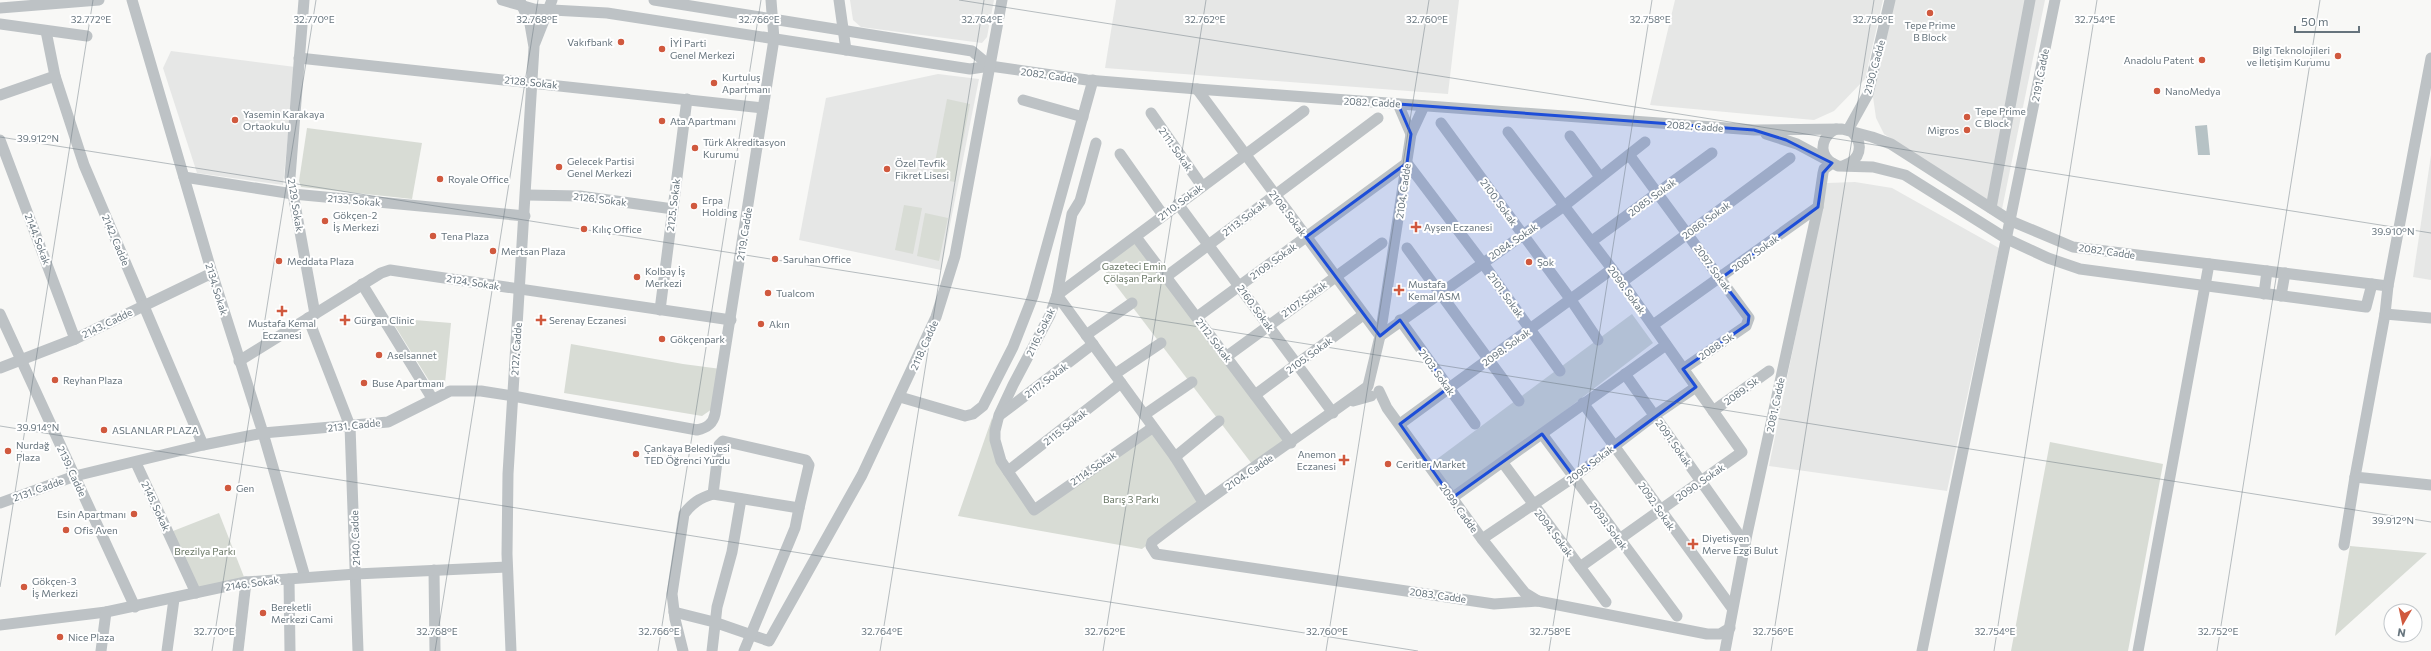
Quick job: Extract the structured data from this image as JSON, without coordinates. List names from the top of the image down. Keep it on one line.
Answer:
{"streets":{"street":["2190. Cadde","2082. Cadde","2191. Cadde","2128. Sokak","2111. Sokak","2104. Cadde","2085. Sokak","2126. Sokak","2133. Sokak","2110. Sokak","2100. Sokak","2129. Sokak","2125. Sokak","2108. Sokak","2113. Sokak","2086. Sokak","2119. Cadde","2144. Sokak","2142. Cadde","2084. Sokak","2087. Sokak","2109. Sokak","2097. Sokak","2124. Sokak","2134. Sokak","2096. Sokak","2101. Sokak","2107. Sokak","2160. Sokak","2143. Cadde","2116. Sokak","2112. Sokak","2118. Cadde","2088. Sk","2098. Sokak","2127. Cadde","2105. Sokak","2103. Sokak","2117. Sokak","2089. Sk","2081. Cadde","2131. Cadde","2115. Sokak","2091. Sokak","2095. Sokak","2114. Sokak","2139. Cadde","2090. Sokak","2145. Sokak","2092. Sokak","2099. Cadde","2093. Sokak","2094. Sokak","2140. Cadde","2146. Sokak","2083. Cadde"]},"crossings":[["2190. Cadde","2082. Cadde"],["2190. Cadde","2081. Cadde"],["2082. Cadde","2191. Cadde"],["2082. Cadde","2104. Cadde"],["2082. Cadde","2108. Sokak"],["2082. Cadde","2119. Cadde"],["2082. Cadde","2118. Cadde"],["2082. Cadde","2127. Cadde"],["2082. Cadde","2081. Cadde"],["2128. Sokak","2129. Sokak"],["2128. Sokak","2125. Sokak"],["2128. Sokak","2119. Cadde"],["2128. Sokak","2127. Cadde"],["2111. Sokak","2110. Sokak"],["2104. Cadde","2108. Sokak"],["2104. Cadde","2084. Sokak"],["2104. Cadde","2109. Sokak"],["2104. Cadde","2101. Sokak"],["2104. Cadde","2160. Sokak"],["2104. Cadde","2112. Sokak"],["2104. Cadde","2099. Cadde"],["2104. Cadde","2083. Cadde"],["2085. Sokak","2097. Sokak"],["2085. Sokak","2096. Sokak"],["2126. Sokak","2125. Sokak"],["2126. Sokak","2127. Cadde"],["2133. Sokak","2129. Sokak"],["2133. Sokak","2134. Sokak"],["2133. Sokak","2127. Cadde"],["2110. Sokak","2108. Sokak"],["2110. Sokak","2160. Sokak"],["2110. Sokak","2116. Sokak"],["2110. Sokak","2112. Sokak"],["2100. Sokak","2084. Sokak"],["2100. Sokak","2098. Sokak"],["2129. Sokak","2124. Sokak"],["2129. Sokak","2131. Cadde"],["2129. Sokak","2140. Cadde"],["2125. Sokak","2124. Sokak"],["2108. Sokak","2113. Sokak"],["2108. Sokak","2084. Sokak"],["2108. Sokak","2109. Sokak"],["2108. Sokak","2107. Sokak"],["2108. Sokak","2105. Sokak"],["2113. Sokak","2160. Sokak"],["2113. Sokak","2112. Sokak"],["2086. Sokak","2097. Sokak"],["2086. Sokak","2096. Sokak"],["2119. Cadde","2124. Sokak"],["2119. Cadde","2131. Cadde"],["2144. Sokak","2143. Cadde"],["2142. Cadde","2143. Cadde"],["2142. Cadde","2131. Cadde"],["2084. Sokak","2097. Sokak"],["2084. Sokak","2096. Sokak"],["2084. Sokak","2101. Sokak"],["2084. Sokak","2103. Sokak"],["2087. Sokak","2097. Sokak"],["2087. Sokak","2096. Sokak"],["2087. Sokak","2081. Cadde"],["2109. Sokak","2101. Sokak"],["2109. Sokak","2160. Sokak"],["2109. Sokak","2112. Sokak"],["2097. Sokak","2088. Sk"],["2124. Sokak","2134. Sokak"],["2124. Sokak","2127. Cadde"],["2134. Sokak","2143. Cadde"],["2134. Sokak","2131. Cadde"],["2134. Sokak","2146. Sokak"],["2096. Sokak","2088. Sk"],["2096. Sokak","2098. Sokak"],["2096. Sokak","2089. Sk"],["2096. Sokak","2095. Sokak"],["2096. Sokak","2090. Sokak"],["2101. Sokak","2098. Sokak"],["2107. Sokak","2160. Sokak"],["2107. Sokak","2112. Sokak"],["2160. Sokak","2105. Sokak"],["2143. Cadde","2139. Cadde"],["2116. Sokak","2117. Sokak"],["2116. Sokak","2115. Sokak"],["2116. Sokak","2114. Sokak"],["2112. Sokak","2105. Sokak"],["2098. Sokak","2103. Sokak"],["2098. Sokak","2099. Cadde"],["2127. Cadde","2131. Cadde"],["2127. Cadde","2146. Sokak"],["2081. Cadde","2092. Sokak"],["2081. Cadde","2083. Cadde"],["2131. Cadde","2139. Cadde"],["2131. Cadde","2145. Sokak"],["2131. Cadde","2140. Cadde"],["2091. Sokak","2095. Sokak"],["2091. Sokak","2090. Sokak"],["2095. Sokak","2092. Sokak"],["2095. Sokak","2099. Cadde"],["2095. Sokak","2093. Sokak"],["2095. Sokak","2094. Sokak"],["2139. Cadde","2146. Sokak"],["2090. Sokak","2092. Sokak"],["2090. Sokak","2093. Sokak"],["2090. Sokak","2094. Sokak"],["2145. Sokak","2146. Sokak"],["2099. Cadde","2083. Cadde"],["2140. Cadde","2146. Sokak"]],"parks":["Gazeteci Emin Çölaşan Parkı","Barış 3 Parkı","Brezilya Parkı"],"places":{"other":["Tepe Prime B Block","Vakıfbank","İYİ Parti Genel Merkezi","Bilgi Teknolojileri ve İletişim Kurumu","Anadolu Patent","Kurtuluş Apartmanı","NanoMedya","Tepe Prime C Block","Yasemin Karakaya Ortaokulu","Ata Apartmanı","Migros","Türk Akreditasyon Kurumu","Gelecek Partisi Genel Merkezi","Özel Tevfik Fikret Lisesi","Royale Office","Erpa Holding","Gökçen-2 İş Merkezi","Kılıç Office","Tena Plaza","Mertsan Plaza","Saruhan Office","Meddata Plaza","Şok","Kolbay İş Merkezi","Tualcom","Akın","Gökçenpark","Aselsannet","Reyhan Plaza","Buse Apartmanı","ASLANLAR PLAZA","Nurdağ Plaza","Çankaya Belediyesi TED Öğrenci Yurdu","Ceritler Market","Gen","Esin Apartmanı","Ofis Aven","Gökçen-3 İş Merkezi","Bereketli Merkezi Cami","Nice Plaza"],"health":["Ayşen Eczanesi","Mustafa Kemal ASM","Mustafa Kemal Eczanesi","Gürgan Clinic","Serenay Eczanesi","Anemon Eczanesi","Diyetisyen Merve Ezgi Bulut"]},"scale_bar":"50 m","north":"bottom","coordinates":["32.772°E","32.770°E","32.768°E","32.766°E","32.764°E","32.762°E","32.760°E","32.758°E","32.756°E","32.754°E","39.912°N","39.910°N","39.914°N","32.752°E"]}
